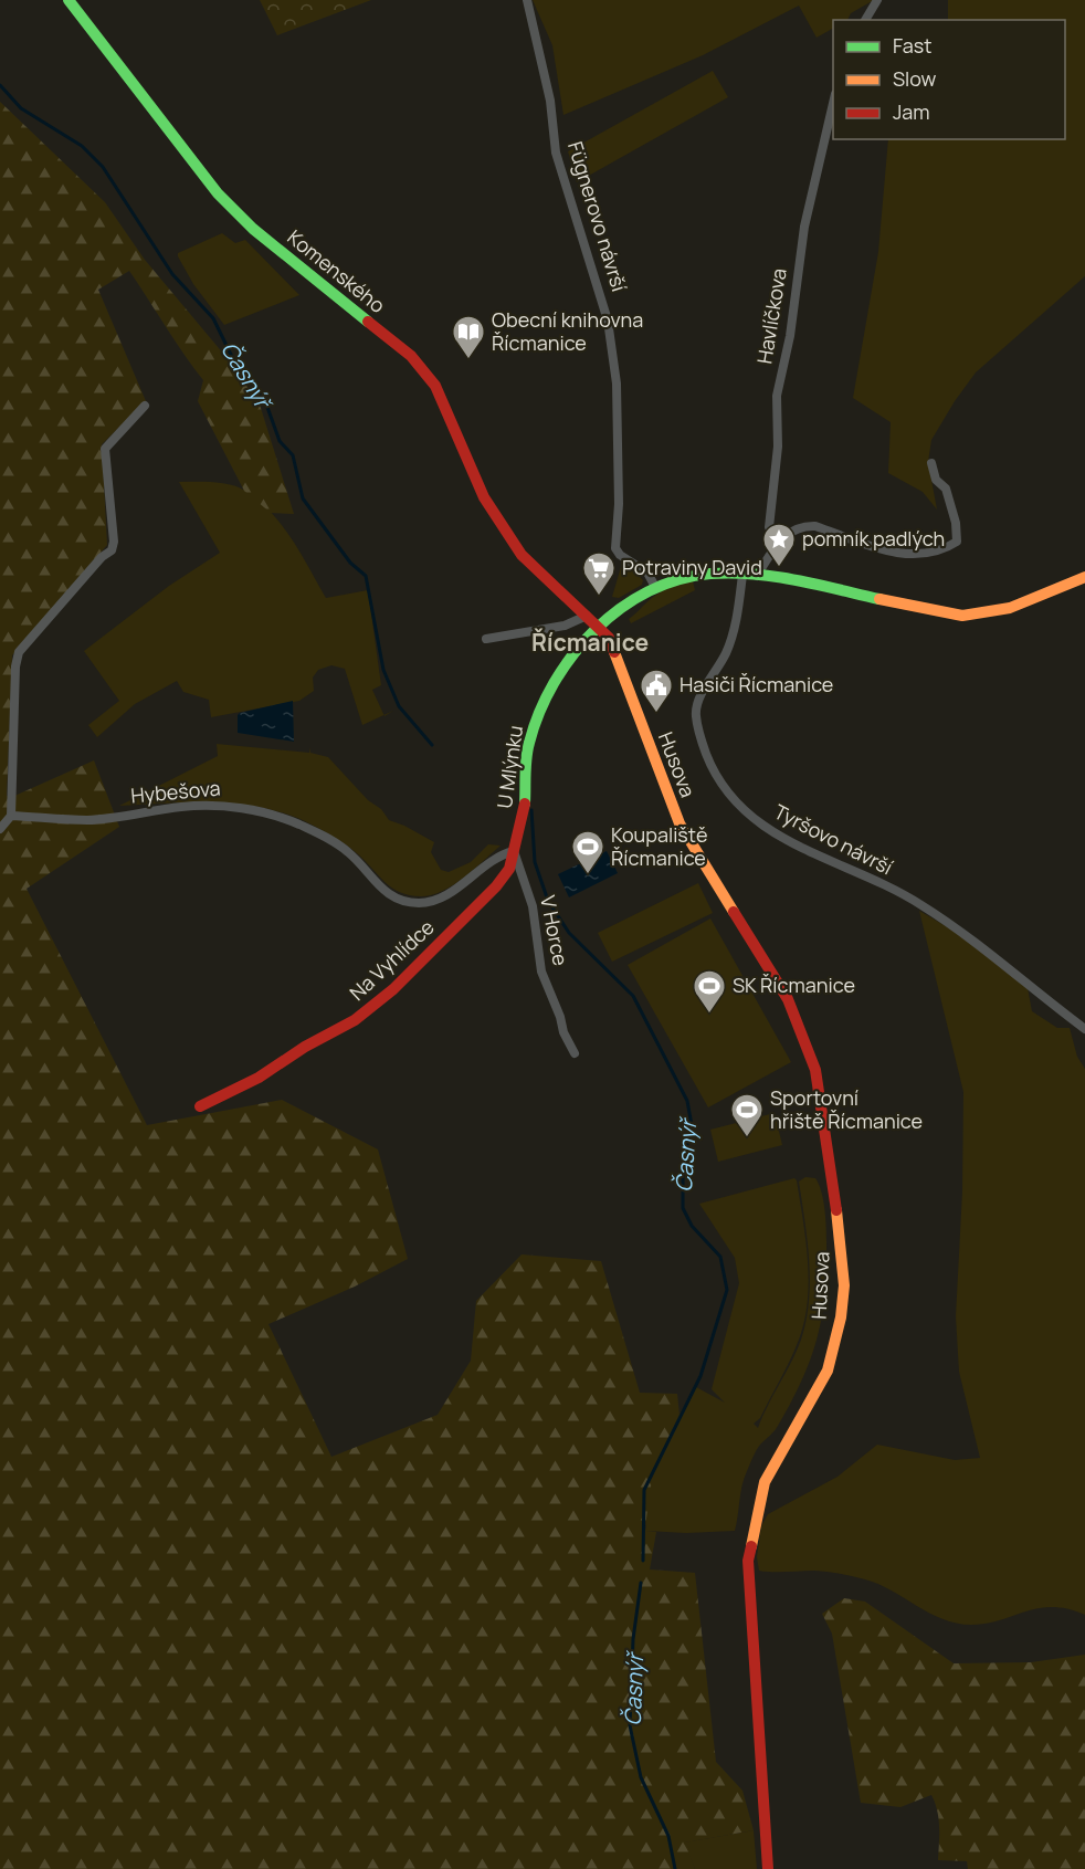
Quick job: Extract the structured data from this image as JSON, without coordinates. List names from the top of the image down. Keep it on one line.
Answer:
{"streets":{"main road":["Komenského","Husova","U Mlýnku","Na Vyhlídce"],"street":["Fügnerovo návrší","Havlíčkova","Hybešova","Tyršovo návrší","V Horce"]},"crossings":[["Fügnerovo návrší","U Mlýnku"],["Komenského","Husova"],["Komenského","U Mlýnku"],["Husova","U Mlýnku"],["U Mlýnku","Hybešova"],["U Mlýnku","Tyršovo návrší"],["U Mlýnku","V Horce"],["U Mlýnku","Na Vyhlídce"],["Hybešova","V Horce"],["Hybešova","Na Vyhlídce"],["V Horce","Na Vyhlídce"]],"districts":["Řícmanice"],"water":["Časnýř"],"places":{"library":["Obecní knihovna Řícmanice"],"place":["pomník padlých"],"supermarket":["Potraviny David"],"public building":["Hasiči Řícmanice"],"sports":["Koupaliště Řícmanice","SK Řícmanice","Sportovní hřiště Řícmanice"]},"legend":["Fast","Slow","Jam"]}
